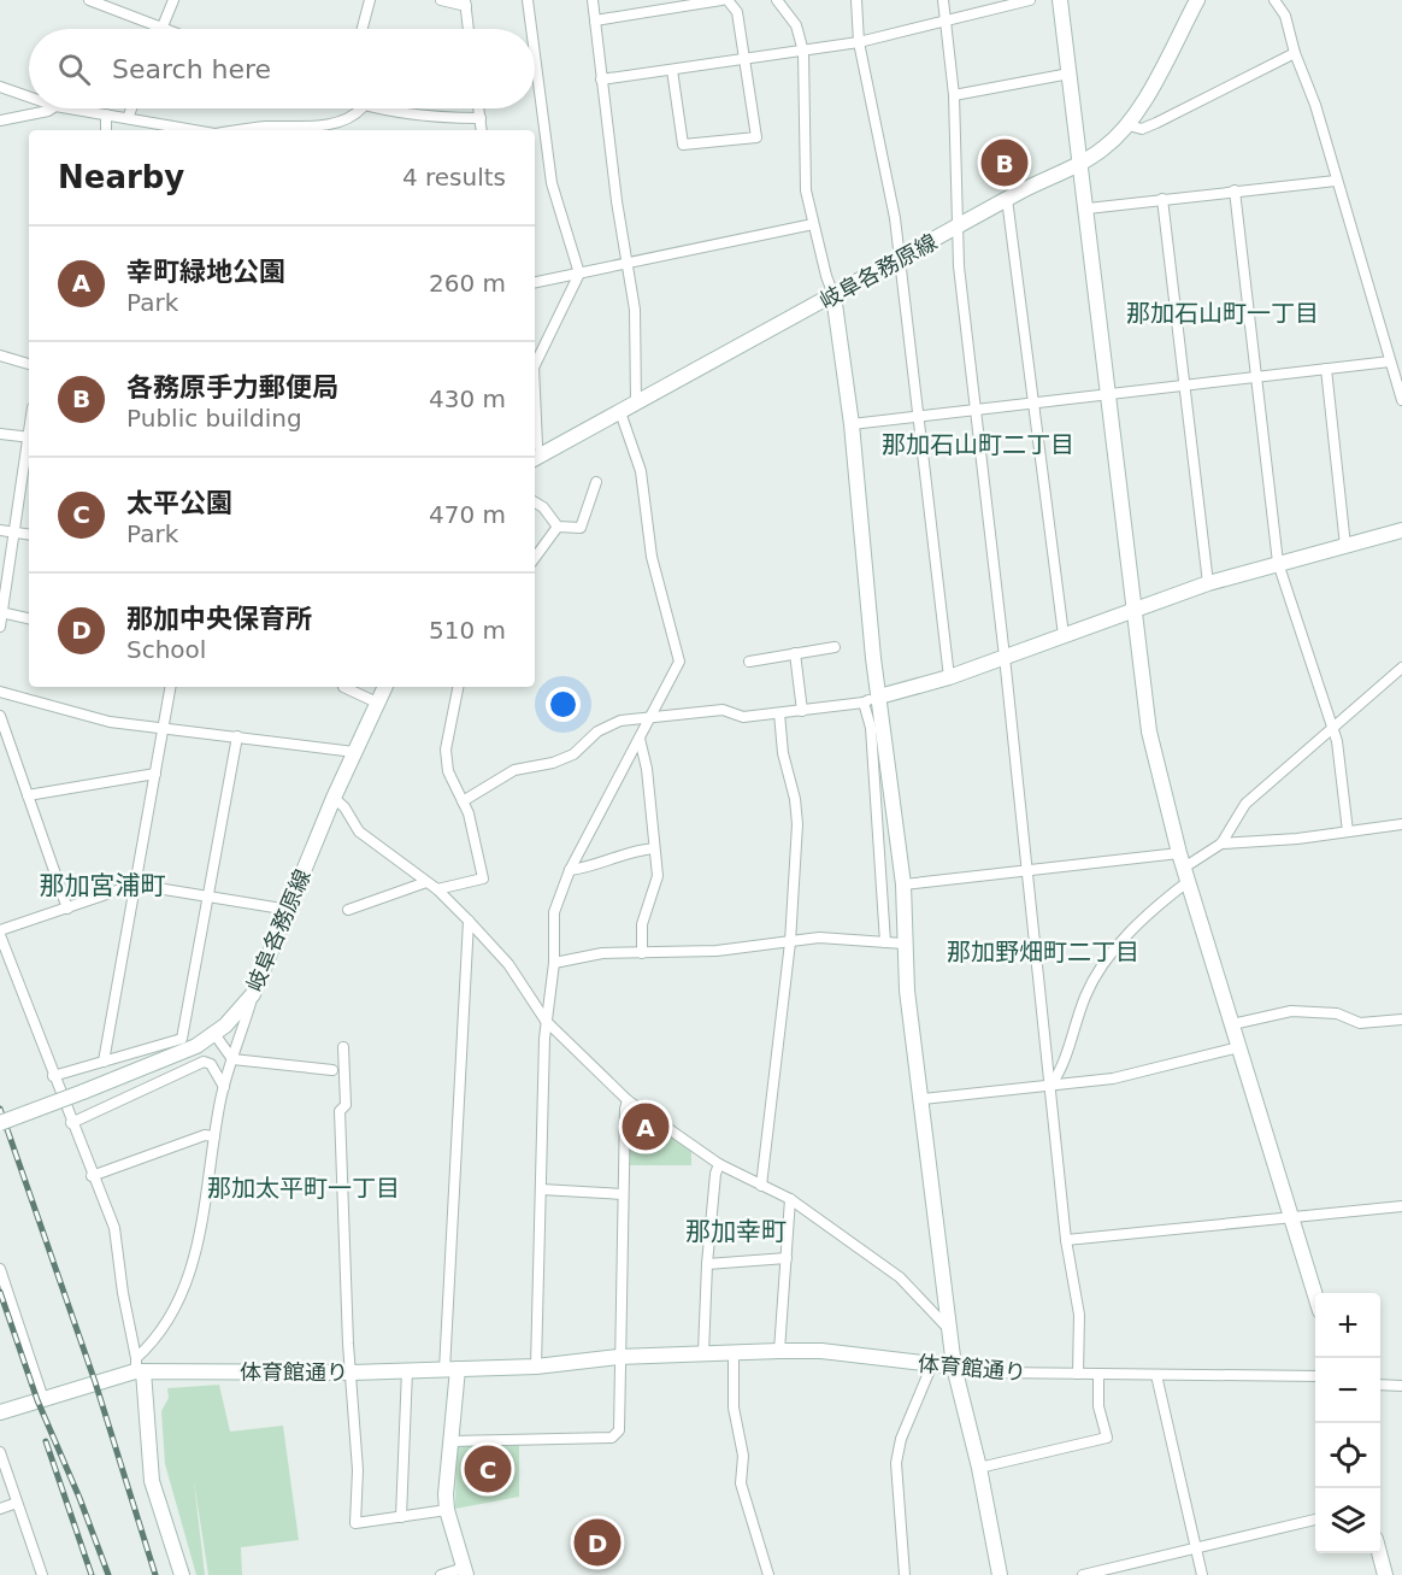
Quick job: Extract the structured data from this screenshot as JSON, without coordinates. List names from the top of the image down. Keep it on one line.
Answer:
{"streets":{"street":["岐阜各務原線","体育館通り"]},"districts":["那加石山町一丁目","那加石山町二丁目","那加宮浦町","那加野畑町二丁目","那加太平町一丁目","那加幸町"],"page":{"search":"Search here","heading":["Nearby","4 results"],"pins":["B","A","C","D"],"list":[{"mark":"A","name":"幸町緑地公園","note":"Park","value":"260 m"},{"mark":"B","name":"各務原手力郵便局","note":"Public building","value":"430 m"},{"mark":"C","name":"太平公園","note":"Park","value":"470 m"},{"mark":"D","name":"那加中央保育所","note":"School","value":"510 m"}],"map_buttons":["+","−"]}}
